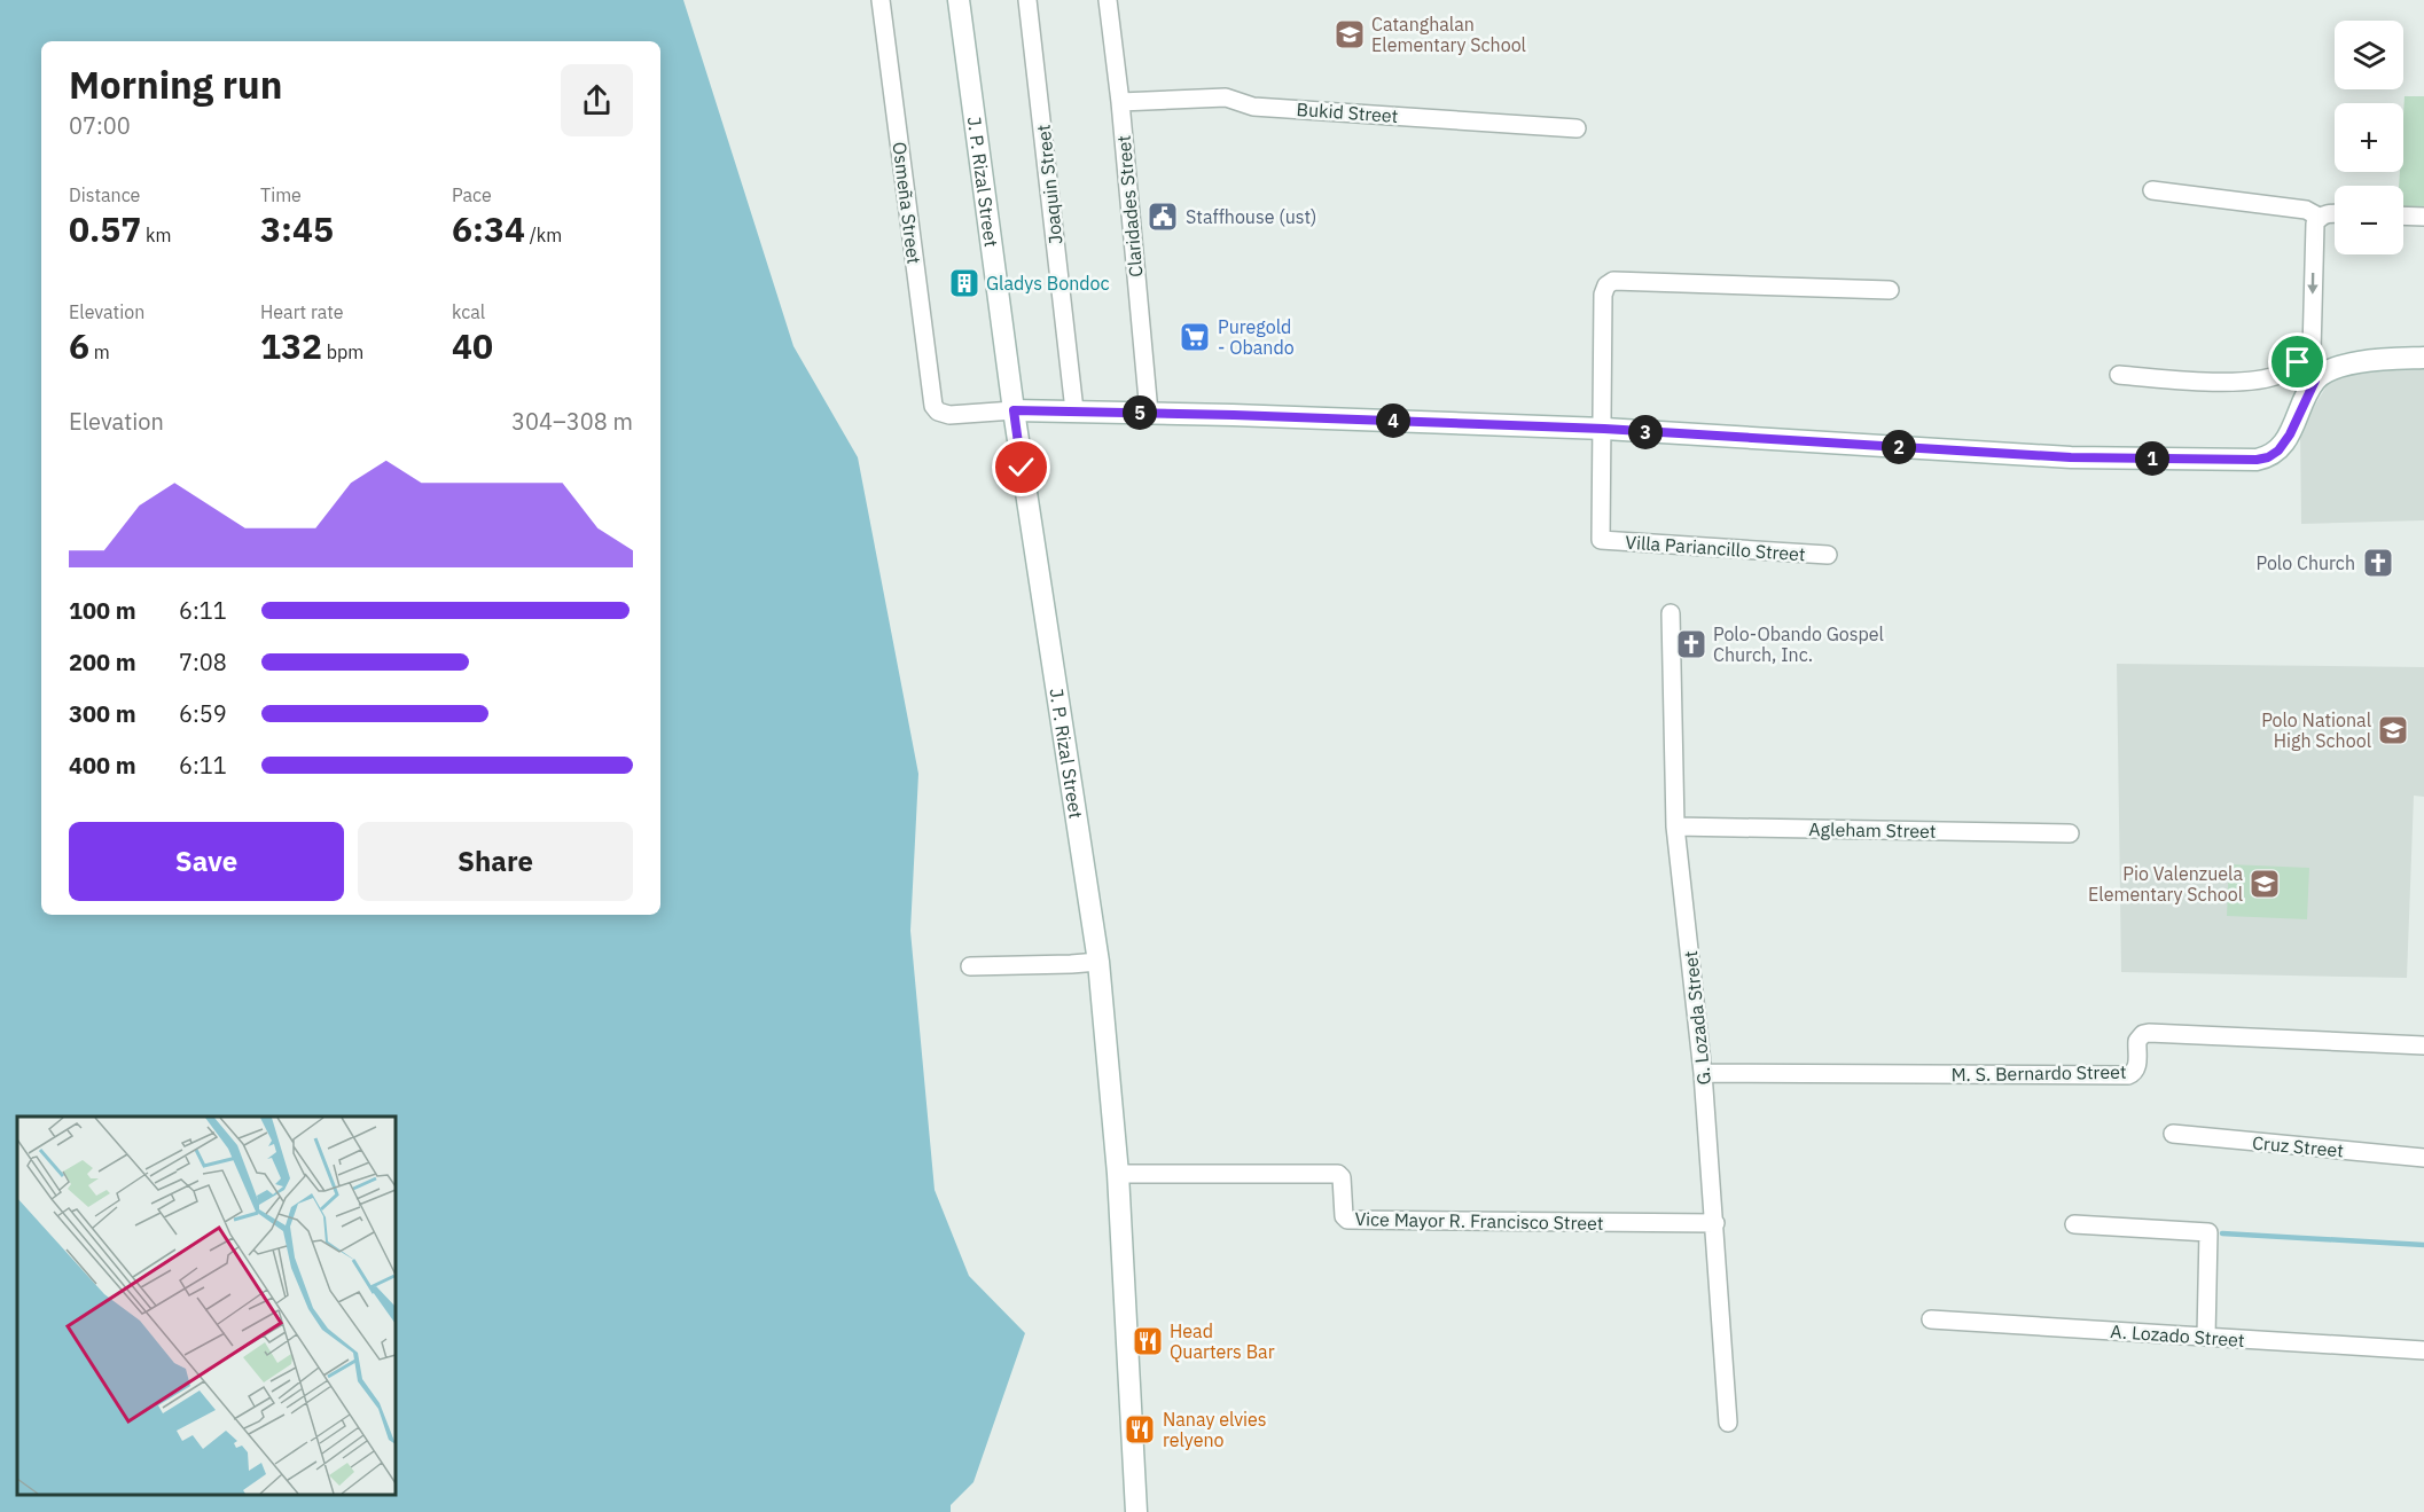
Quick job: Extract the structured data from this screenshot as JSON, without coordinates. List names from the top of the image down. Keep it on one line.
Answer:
{"streets":{"main road":["J. P. Rizal Street"],"street":["Bukid Street","Joaquin Street","Osmeña Street","Claridades Street","Villa Pariancillo Street","Agleham Street","G. Lozada Street","M. S. Bernardo Street","Cruz Street","Vice Mayor R. Francisco Street","A. Lozado Street"]},"crossings":[["Bukid Street","Claridades Street"],["J. P. Rizal Street","Osmeña Street"],["J. P. Rizal Street","Vice Mayor R. Francisco Street"],["Agleham Street","G. Lozada Street"],["G. Lozada Street","M. S. Bernardo Street"],["G. Lozada Street","Vice Mayor R. Francisco Street"]],"places":{"school or university":["Catanghalan Elementary School","Polo National High School","Pio Valenzuela Elementary School"],"public building":["Staffhouse (ust)"],"building":["Gladys Bondoc"],"supermarket":["Puregold - Obando"],"church":["Polo Church","Polo-Obando Gospel Church, Inc."],"restaurant":["Head Quarters Bar","Nanay elvies relyeno"]},"page":{"map_buttons":["+","−"],"heading":["Morning run","07:00"],"stats":[["Distance","0.57 km"],["Time","3:45"],["Pace","6:34 /km"],["Elevation","6 m"],["Heart rate","132 bpm"],["kcal","40"]],"chart":["Elevation","304–308 m"],"pins":["5","4","3","2","1"],"list":[{"name":"100 m","note":"6:11"},{"name":"200 m","note":"7:08"},{"name":"300 m","note":"6:59"},{"name":"400 m","note":"6:11"}],"buttons":["Save","Share"]}}
